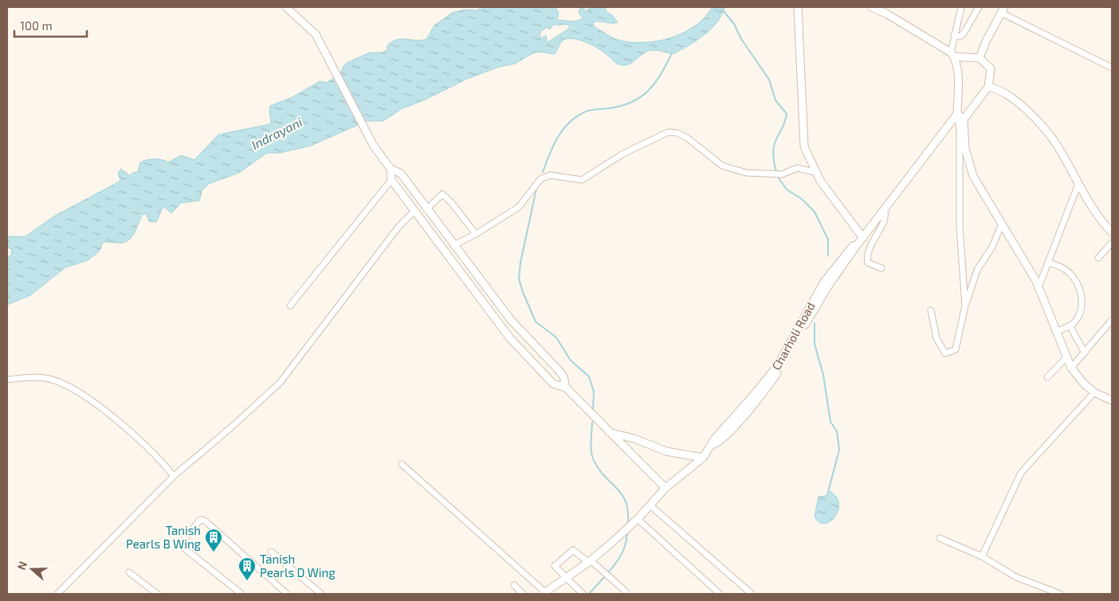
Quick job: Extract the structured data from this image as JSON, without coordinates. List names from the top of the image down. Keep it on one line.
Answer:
{"streets":{"street":["Charholi Road"]},"water":["Indrayani"],"places":{"building":["Tanish Pearls B Wing","Tanish Pearls D Wing"]},"scale_bar":"100 m","north":"left"}
